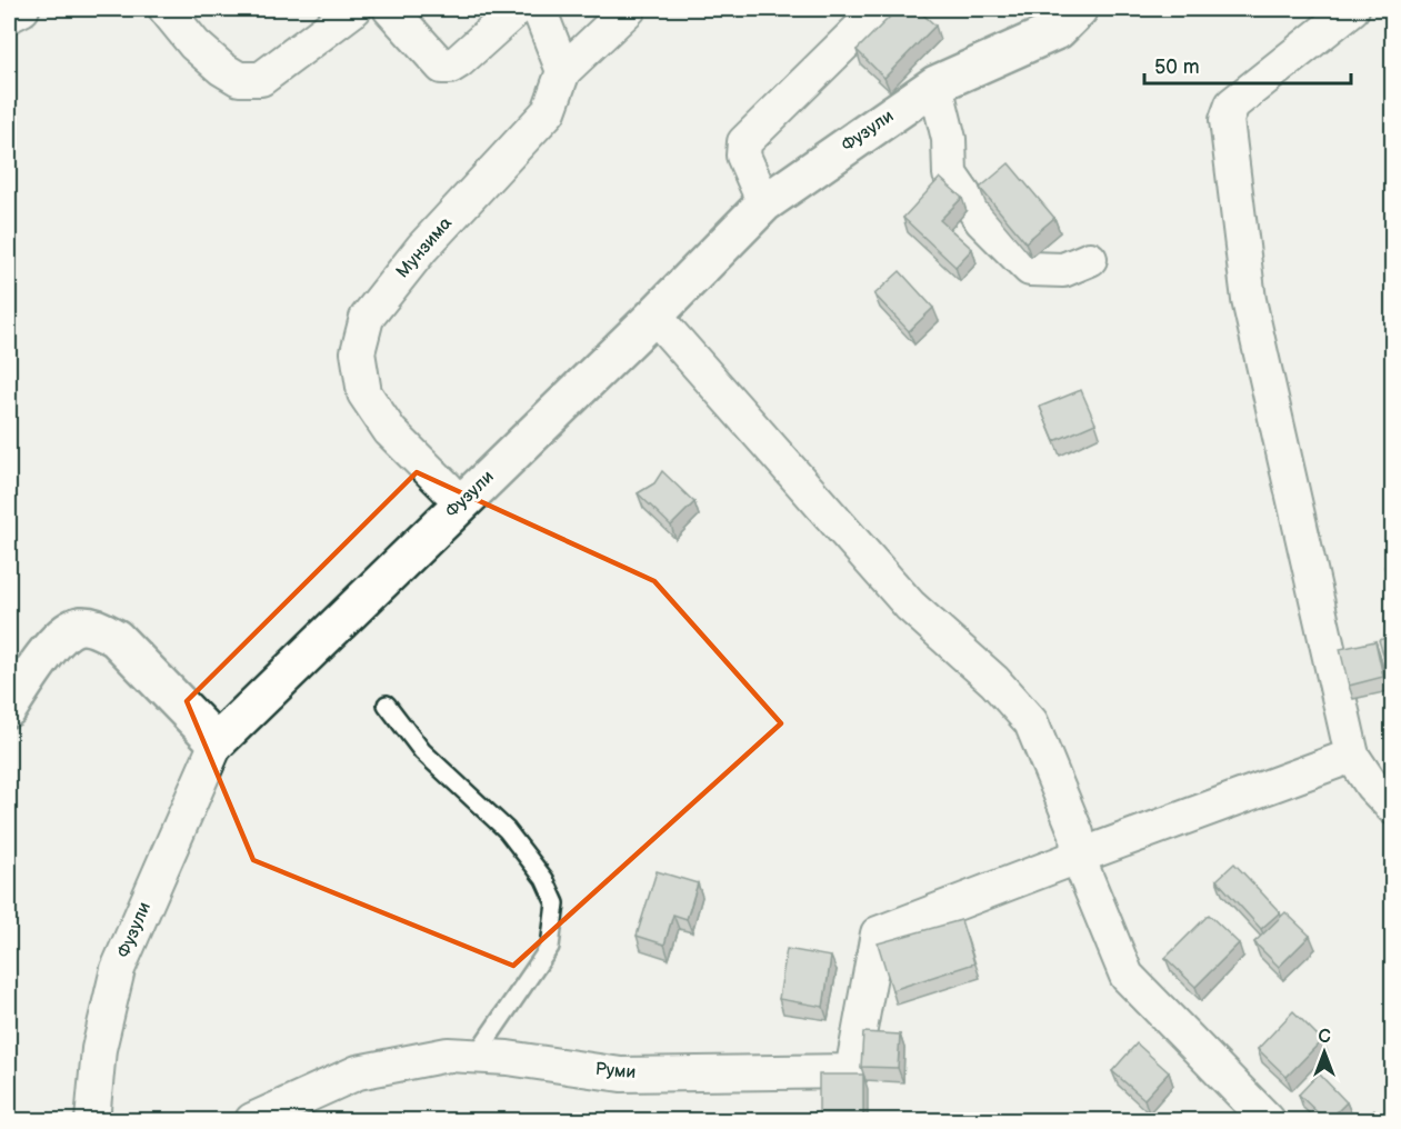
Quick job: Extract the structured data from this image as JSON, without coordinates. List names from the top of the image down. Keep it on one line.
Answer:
{"streets":{"street":["Фузули","Мунзима","Руми"]},"scale_bar":"50 m","north":"top"}
